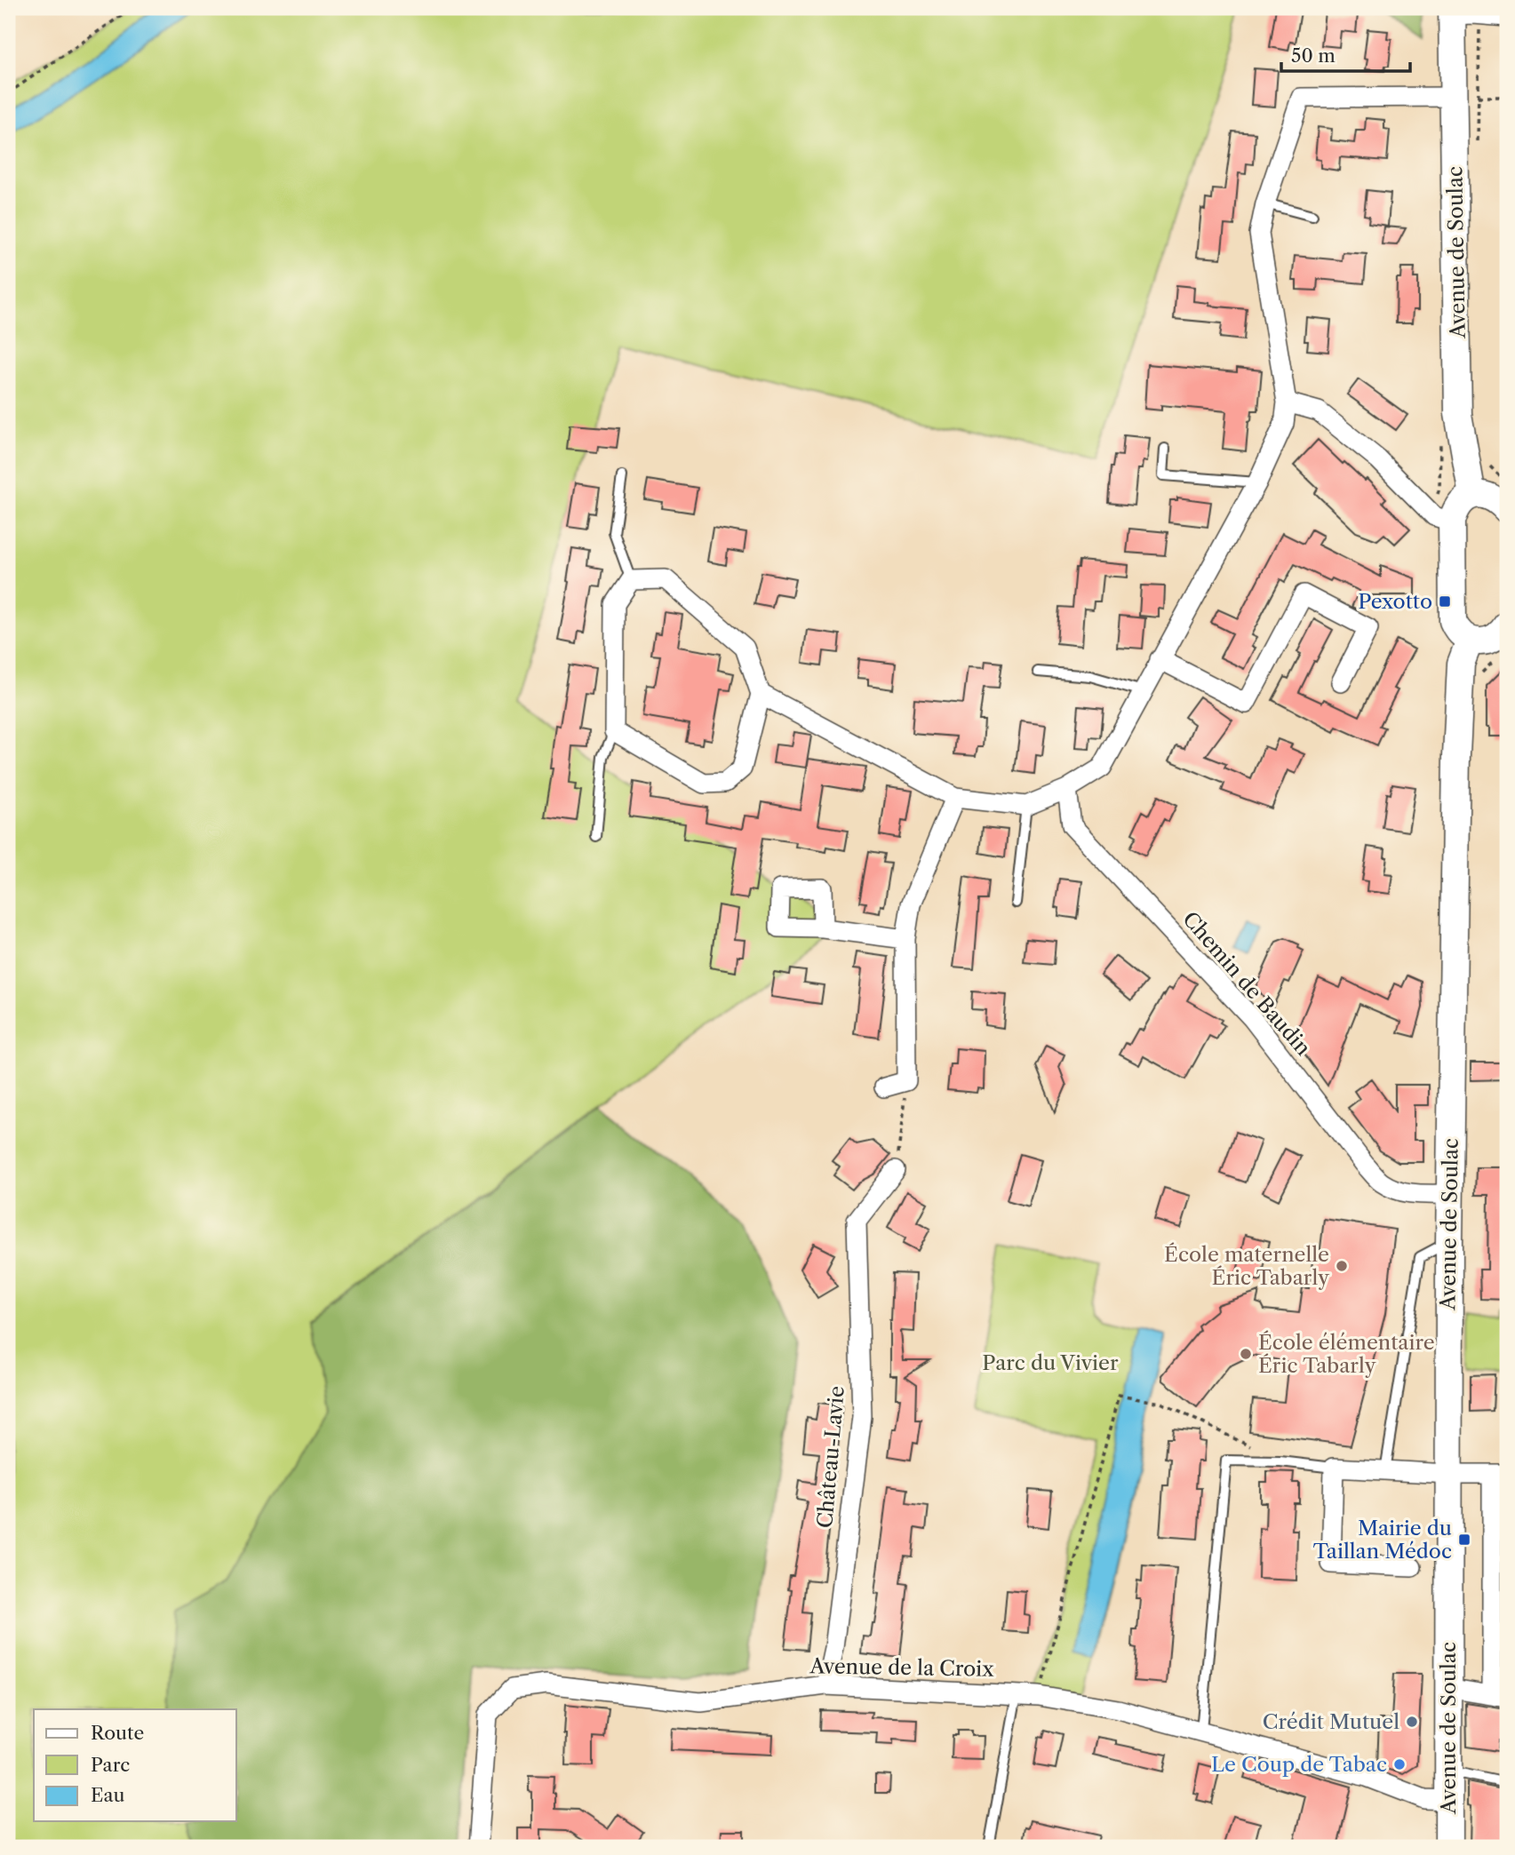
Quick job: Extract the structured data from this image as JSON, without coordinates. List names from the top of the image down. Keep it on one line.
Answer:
{"streets":{"main road":["Avenue de Soulac"],"street":["Chemin de Baudin","Château-Lavie","Avenue de la Croix"]},"crossings":[["Avenue de Soulac","Chemin de Baudin"],["Avenue de Soulac","Avenue de la Croix"],["Château-Lavie","Avenue de la Croix"]],"parks":["Parc du Vivier"],"places":{"transit":["Pexotto","Mairie du Taillan Médoc"],"other":["École maternelle Éric Tabarly","École élémentaire Éric Tabarly","Crédit Mutuel","Le Coup de Tabac"]},"legend":["Route","Parc","Eau"],"scale_bar":"50 m"}
